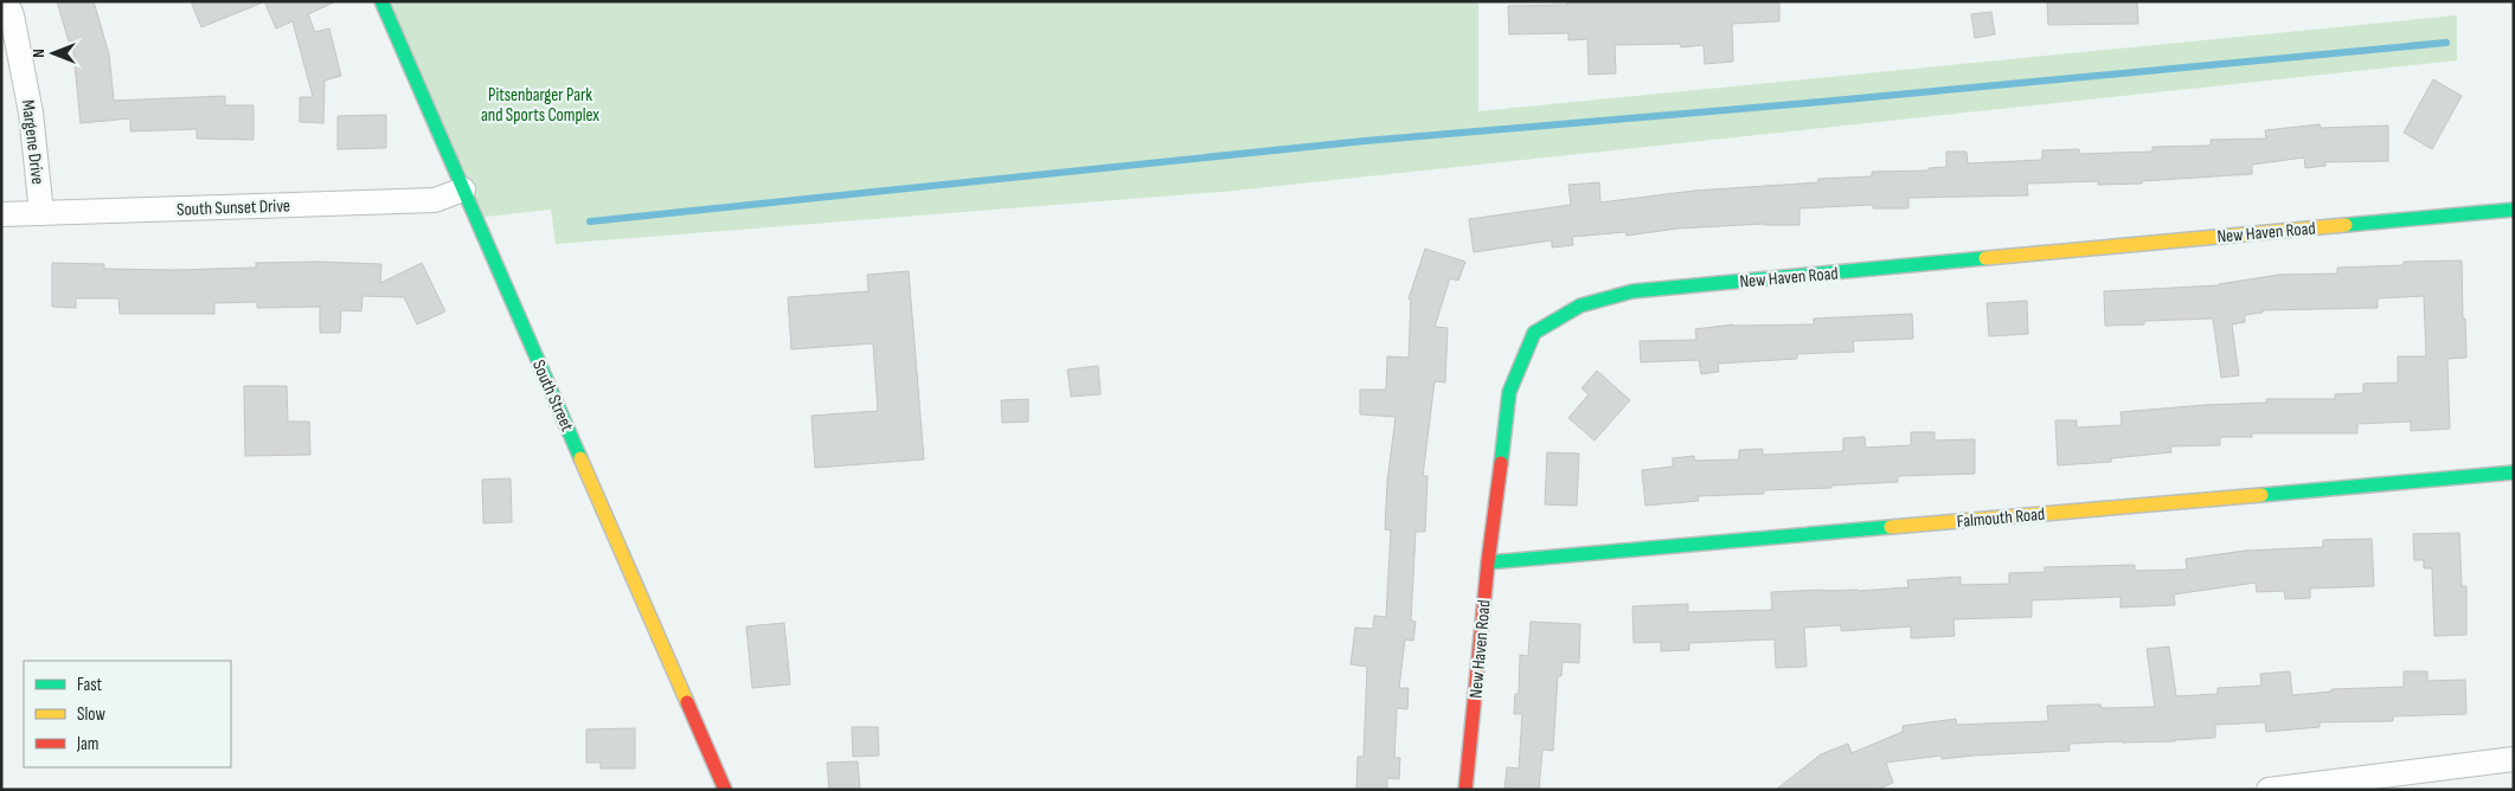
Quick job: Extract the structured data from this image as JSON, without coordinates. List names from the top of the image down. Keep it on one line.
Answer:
{"streets":{"street":["Margene Drive","South Sunset Drive","New Haven Road","South Street","Falmouth Road"]},"crossings":[["Margene Drive","South Sunset Drive"],["South Sunset Drive","South Street"],["New Haven Road","Falmouth Road"]],"parks":["Pitsenbarger Park and Sports Complex"],"legend":["Fast","Slow","Jam"],"north":"left"}
